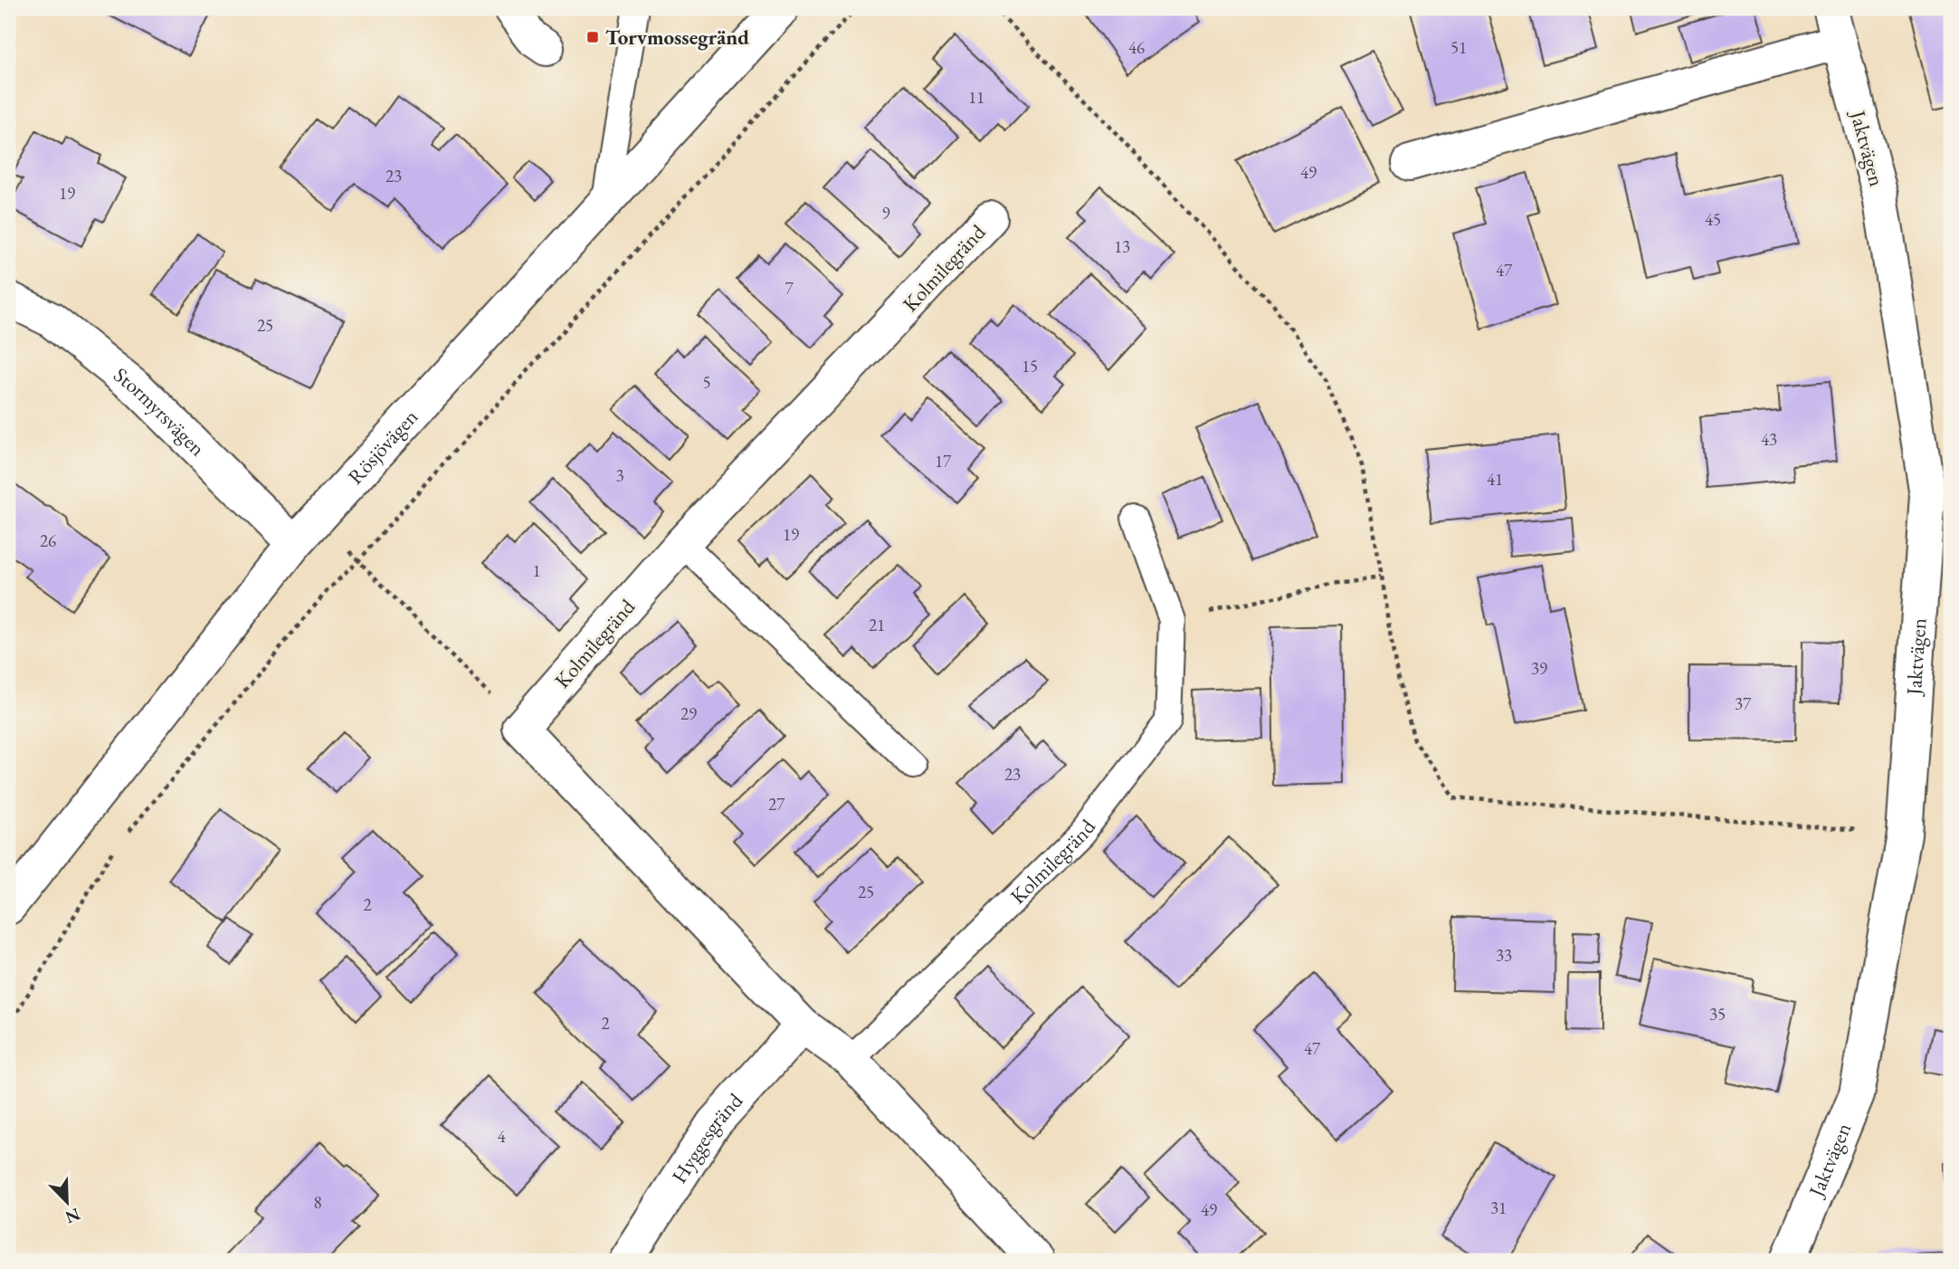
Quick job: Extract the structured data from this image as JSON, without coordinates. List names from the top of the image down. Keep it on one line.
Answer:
{"streets":{"street":["Jaktvägen","Kolmilegränd","Stormyrsvägen","Rösjövägen","Hyggesgränd"]},"crossings":[["Stormyrsvägen","Rösjövägen"]],"places":{"transit":["Torvmossegränd"]},"house_numbers":["46","51","11","49","23","19","9","45","13","47","7","25","15","5","43","17","3","41","19","26","1","21","39","37","29","23","27","25","2","33","35","2","47","4","8","31","49"],"north":"bottom right"}
